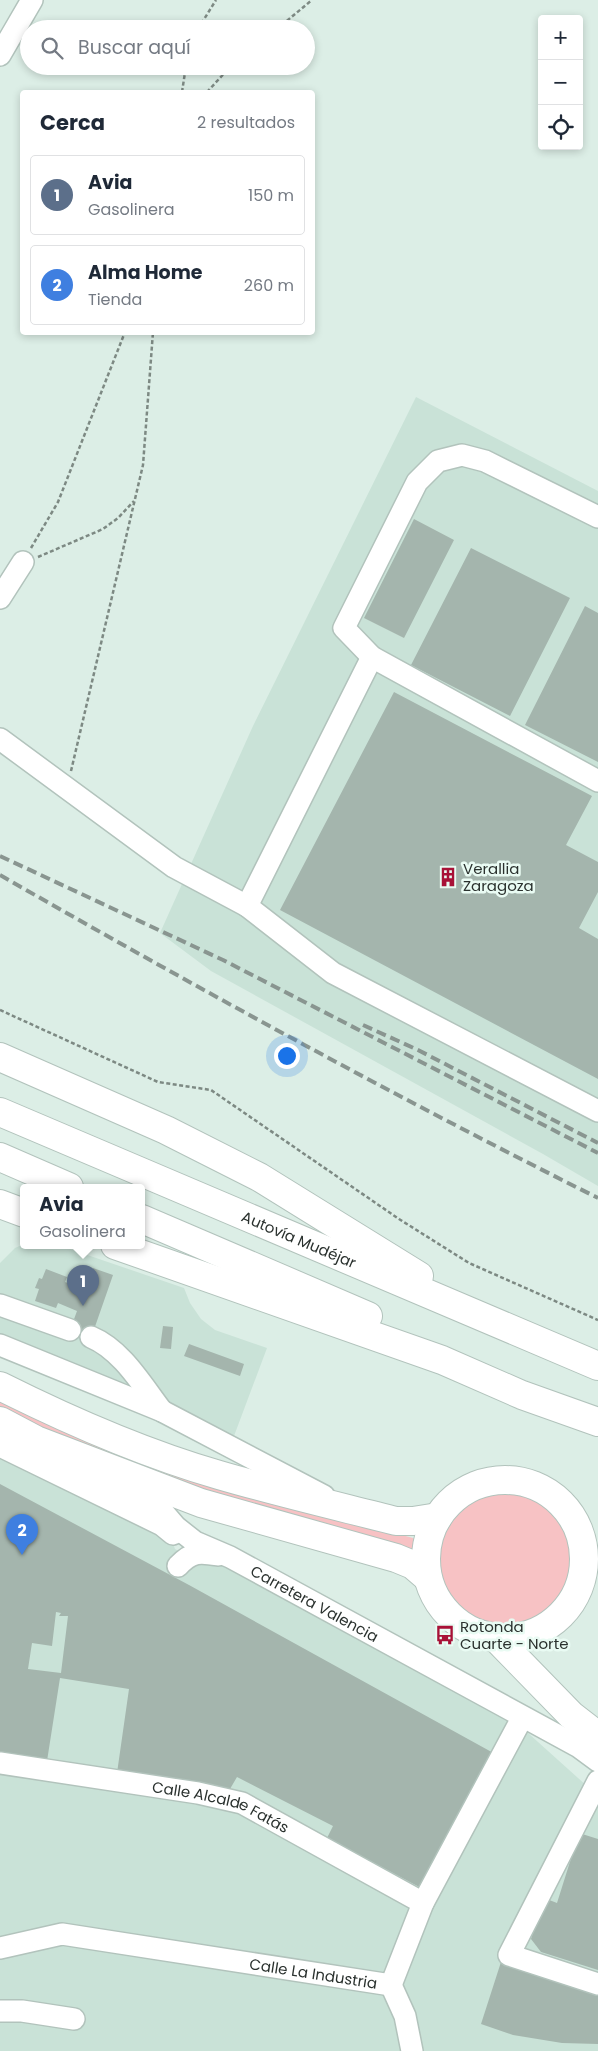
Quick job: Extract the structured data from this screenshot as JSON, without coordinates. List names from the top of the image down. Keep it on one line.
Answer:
{"streets":{"highway":["Autovía Mudéjar"],"street":["Carretera Valencia","Calle Alcalde Fatás","Calle La Industria"]},"crossings":[["Carretera Valencia","Calle La Industria"],["Calle Alcalde Fatás","Calle La Industria"]],"places":{"building":["Verallia Zaragoza"],"bus stop":["Rotonda Cuarte - Norte"]},"page":{"map_buttons":["+","−"],"search":"Buscar aquí","heading":["Cerca","2 resultados"],"list":[{"mark":"1","name":"Avia","note":"Gasolinera","value":"150 m"},{"mark":"2","name":"Alma Home","note":"Tienda","value":"260 m"}],"popup":["Avia","Gasolinera"],"pins":["1","2"]}}
